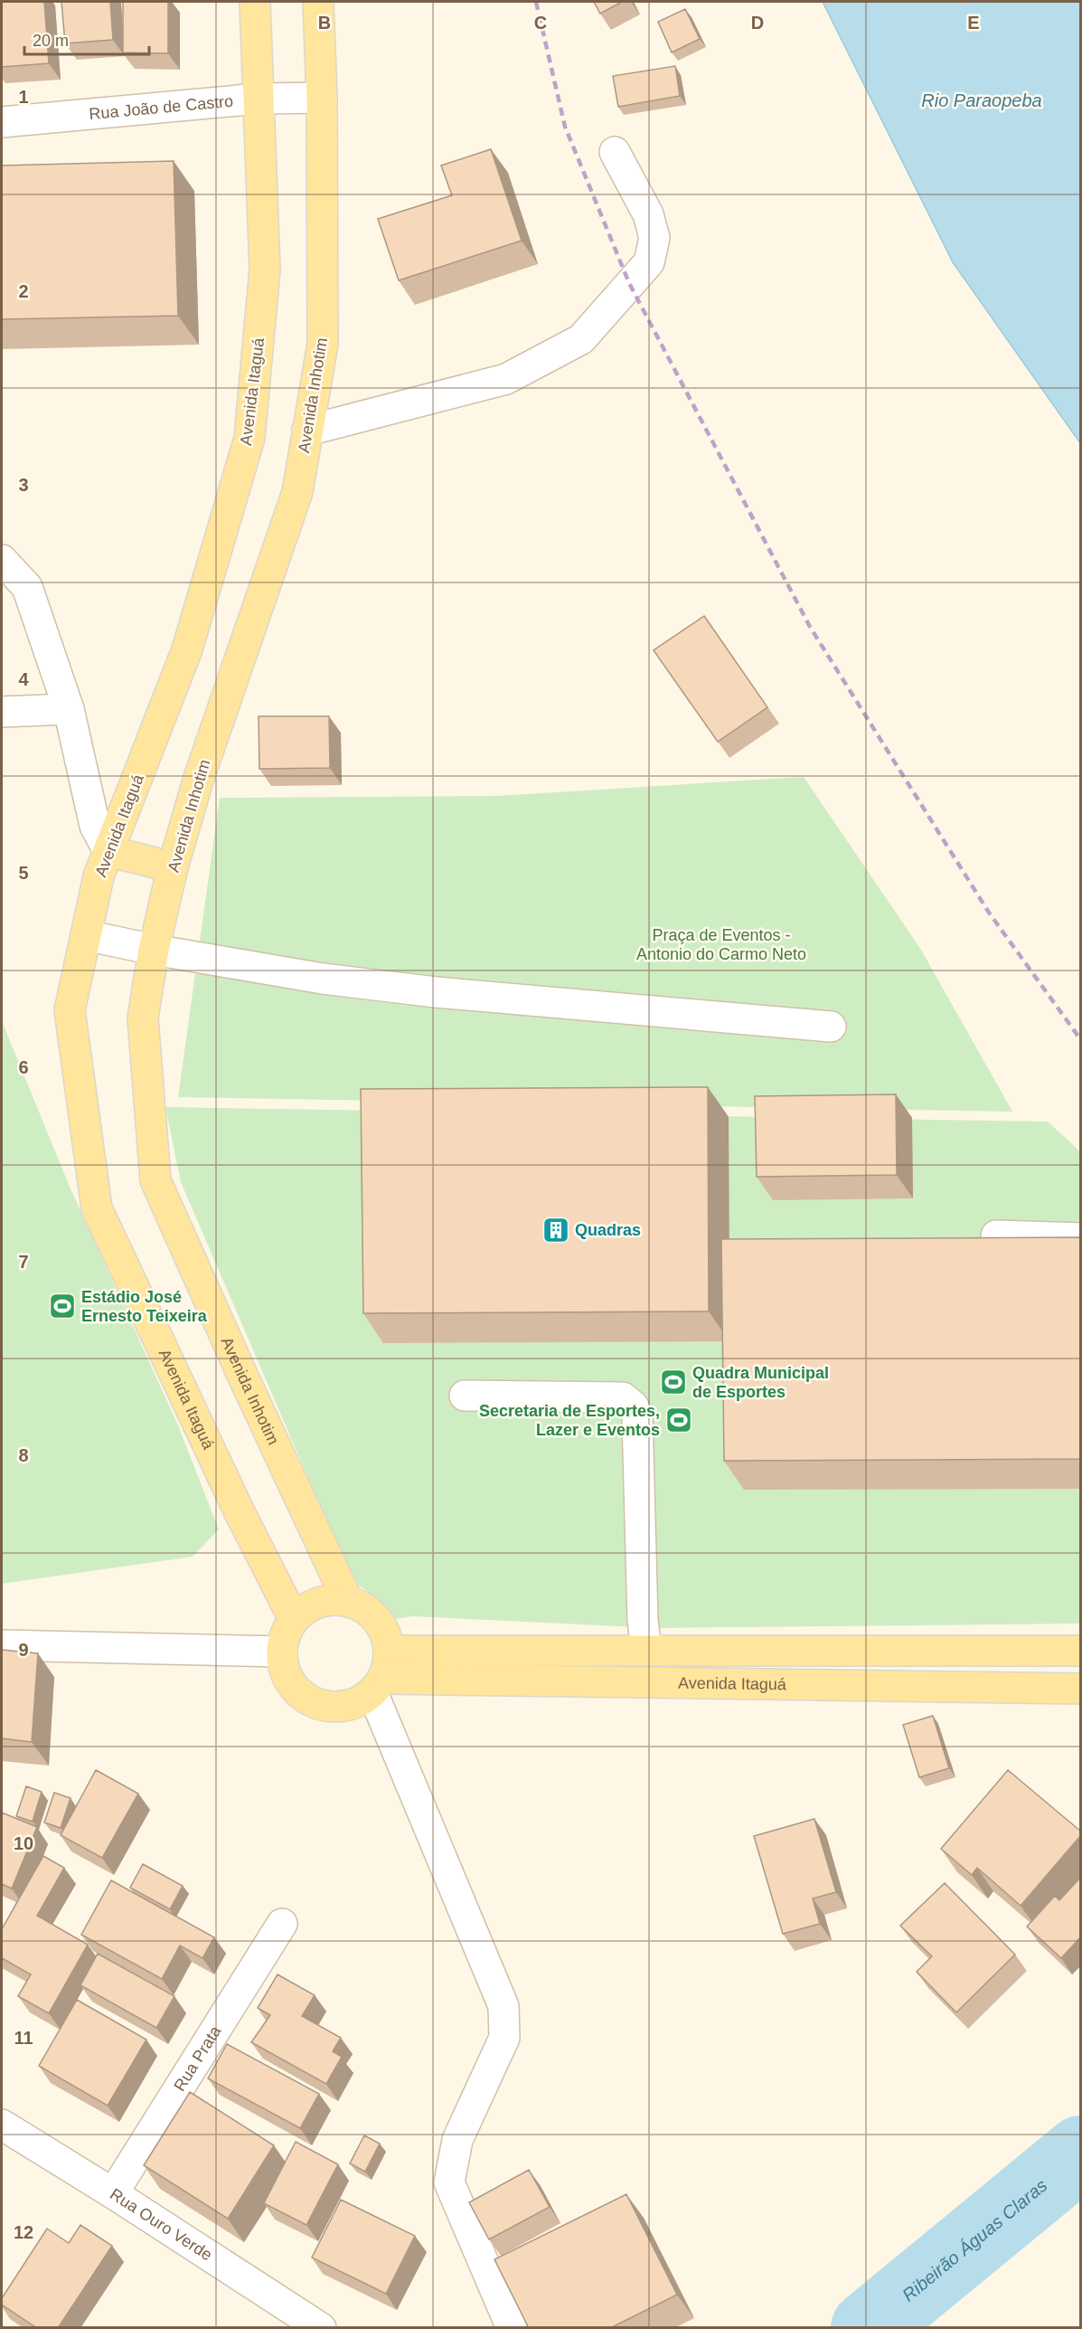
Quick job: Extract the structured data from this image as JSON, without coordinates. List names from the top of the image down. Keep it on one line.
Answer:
{"streets":{"main road":["Avenida Itaguá","Avenida Inhotim"],"street":["Rua João de Castro","Rua Prata","Rua Ouro Verde"]},"crossings":[["Rua João de Castro","Avenida Itaguá"],["Rua João de Castro","Avenida Inhotim"],["Avenida Itaguá","Avenida Inhotim"],["Rua Prata","Rua Ouro Verde"]],"water":["Rio Paraopeba","Ribeirão Águas Claras"],"parks":["Praça de Eventos - Antonio do Carmo Neto"],"places":{"building":["Quadras"],"sports":["Estádio José Ernesto Teixeira","Quadra Municipal de Esportes","Secretaria de Esportes, Lazer e Eventos"]},"scale_bar":"20 m","grid":{"columns":["B","C","D","E"],"rows":["1","2","3","4","5","6","7","8","9","10","11","12"]}}
